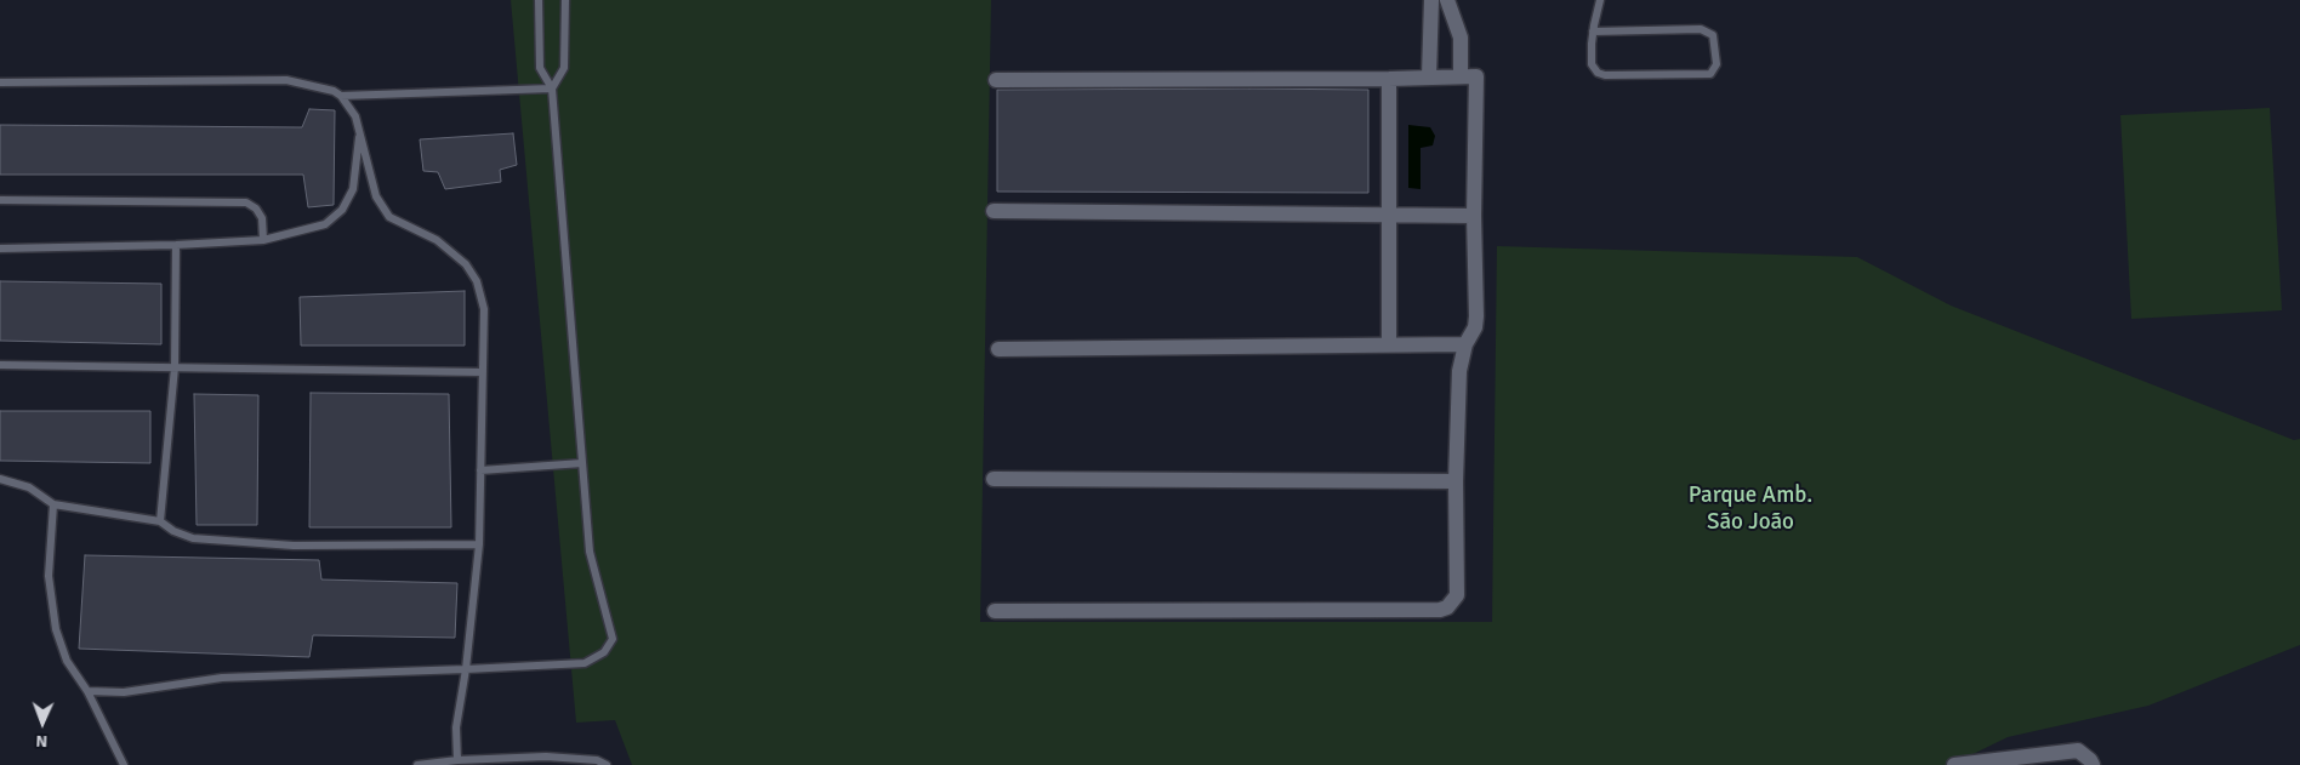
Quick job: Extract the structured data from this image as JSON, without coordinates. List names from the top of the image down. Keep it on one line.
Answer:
{"parks":["Parque Amb. São João"],"north":"bottom"}
